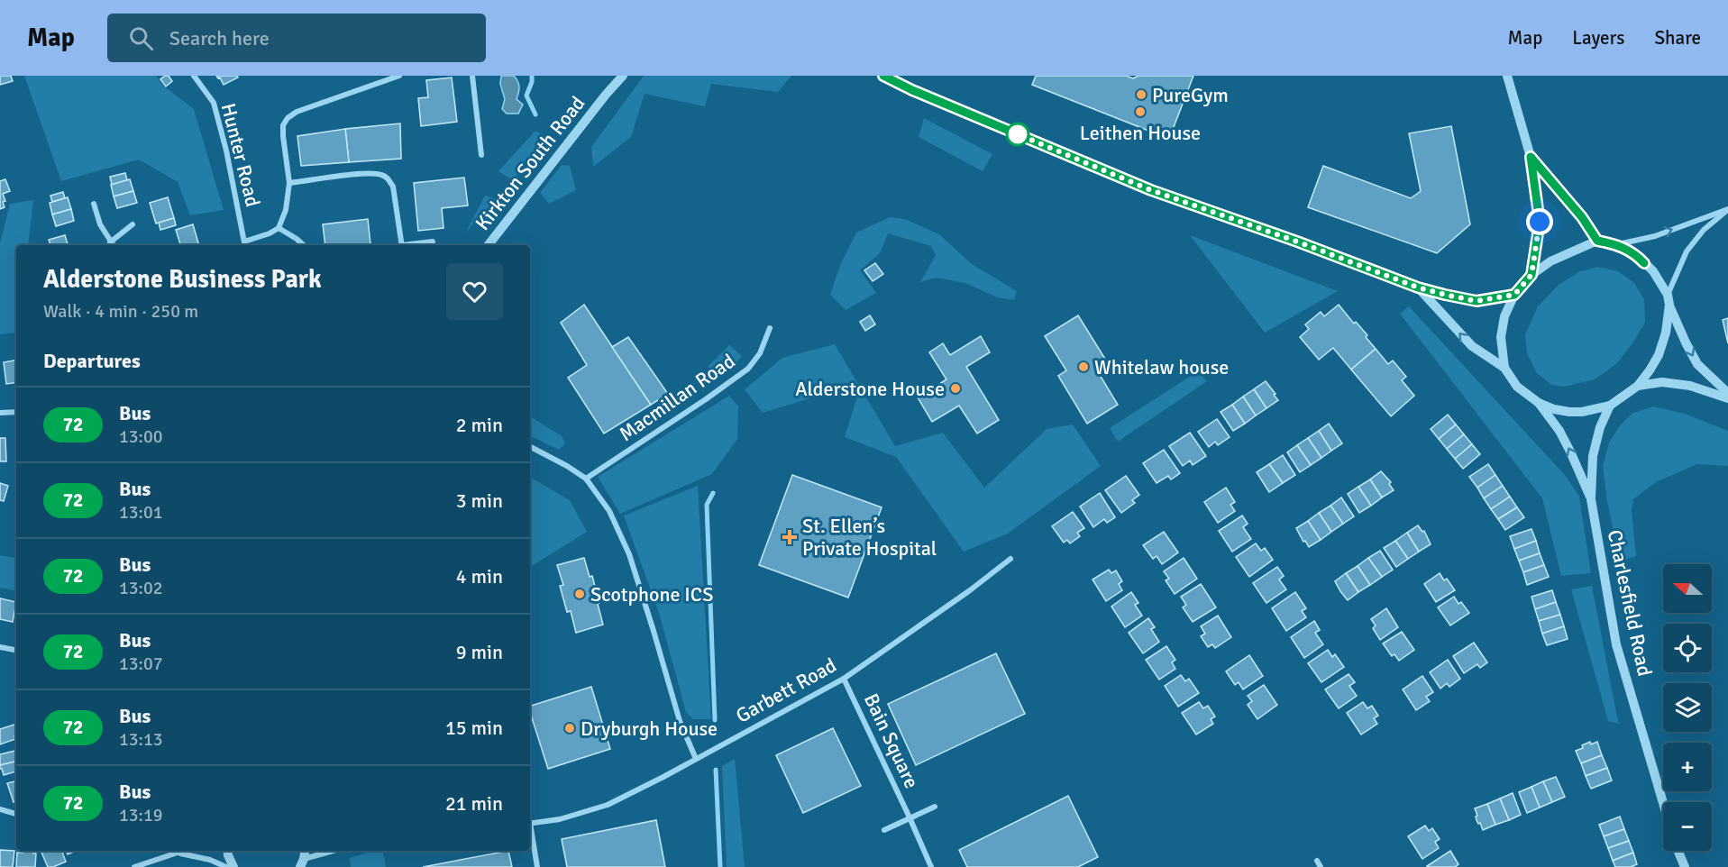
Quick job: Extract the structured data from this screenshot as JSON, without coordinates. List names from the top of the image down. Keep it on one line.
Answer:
{"streets":{"street":["Hunter Road","Kirkton South Road","Macmillan Road","Charlesfield Road","Garbett Road","Bain Square"]},"crossings":[["Garbett Road","Bain Square"]],"places":{"other":["PureGym","Leithen House","Whitelaw house","Alderstone House","Scotphone ICS","Dryburgh House"],"health":["St. Ellen’s Private Hospital"]},"lines":["bus line 72"],"north":"left","page":{"header":"Map","search":"Search here","nav":["Map","Layers","Share"],"heading":[["Alderstone Business Park","Walk · 4 min · 250 m"],"Departures"],"list":[{"mark":"72","name":"Bus","note":"13:00","value":"2 min"},{"mark":"72","name":"Bus","note":"13:01","value":"3 min"},{"mark":"72","name":"Bus","note":"13:02","value":"4 min"},{"mark":"72","name":"Bus","note":"13:07","value":"9 min"},{"mark":"72","name":"Bus","note":"13:13","value":"15 min"},{"mark":"72","name":"Bus","note":"13:19","value":"21 min"}],"map_buttons":["+","−"]}}
